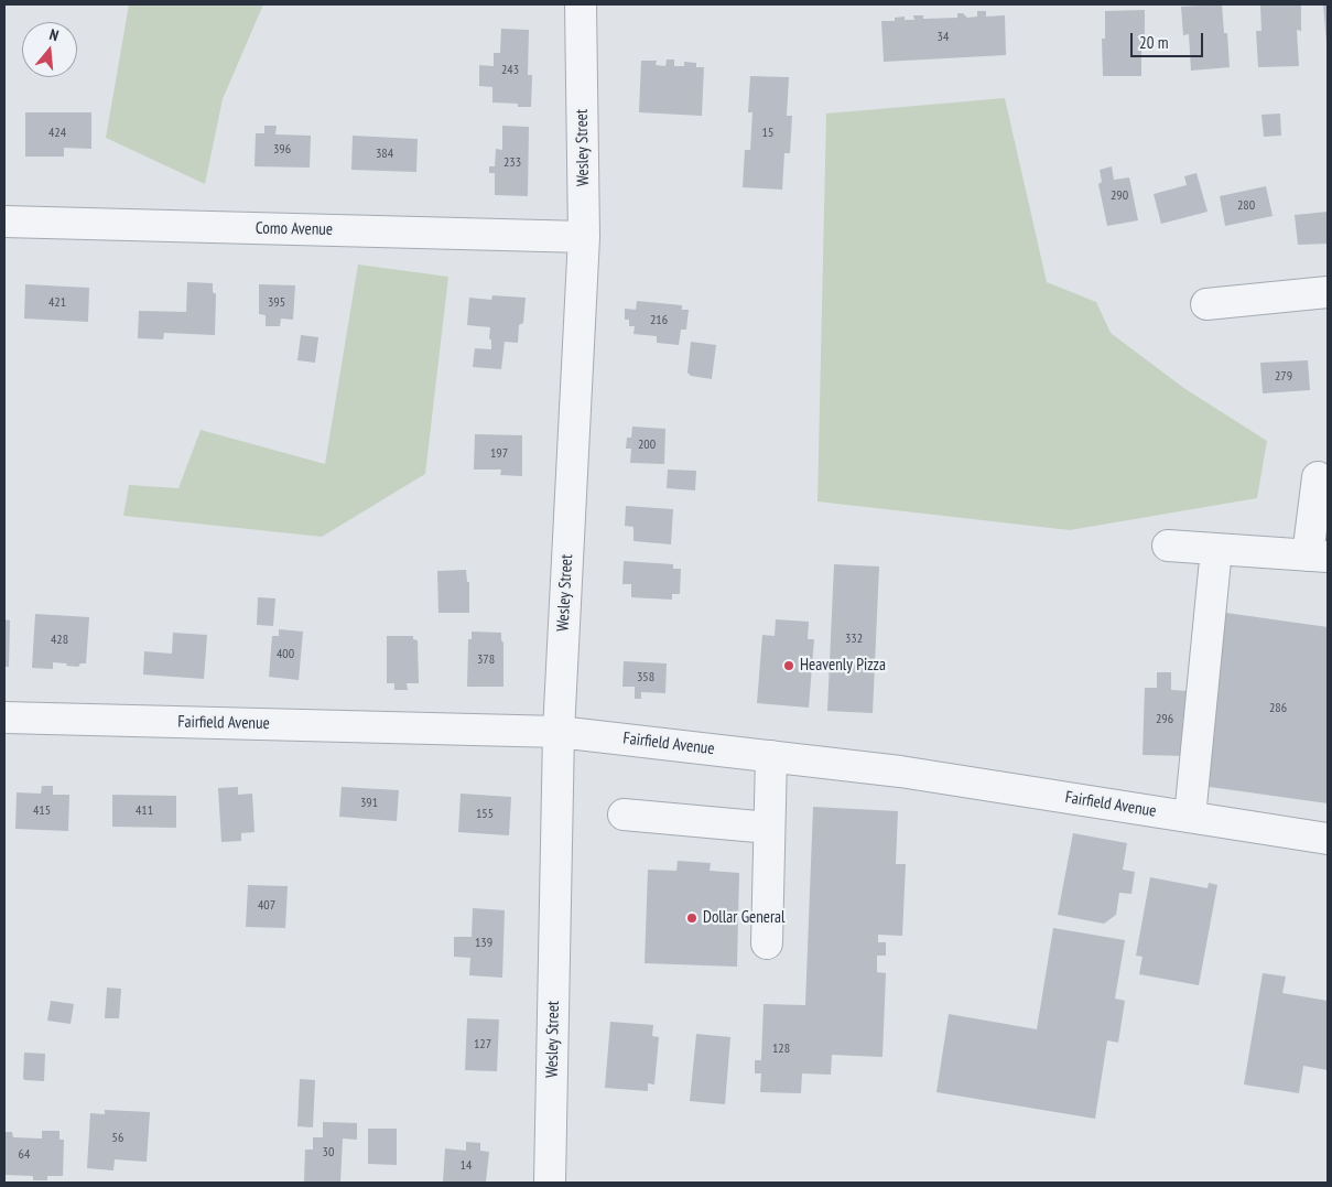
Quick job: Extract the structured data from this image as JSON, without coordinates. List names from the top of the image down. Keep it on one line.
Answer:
{"streets":{"street":["Wesley Street","Como Avenue","Fairfield Avenue"]},"crossings":[["Wesley Street","Como Avenue"],["Wesley Street","Fairfield Avenue"]],"places":["Heavenly Pizza","Dollar General"],"house_numbers":["34","243","424","15","396","384","233","290","280","421","395","216","279","200","197","332","428","400","378","358","286","296","391","415","411","155","407","139","127","128","56","30","64","14"],"scale_bar":"20 m","north":"top"}
